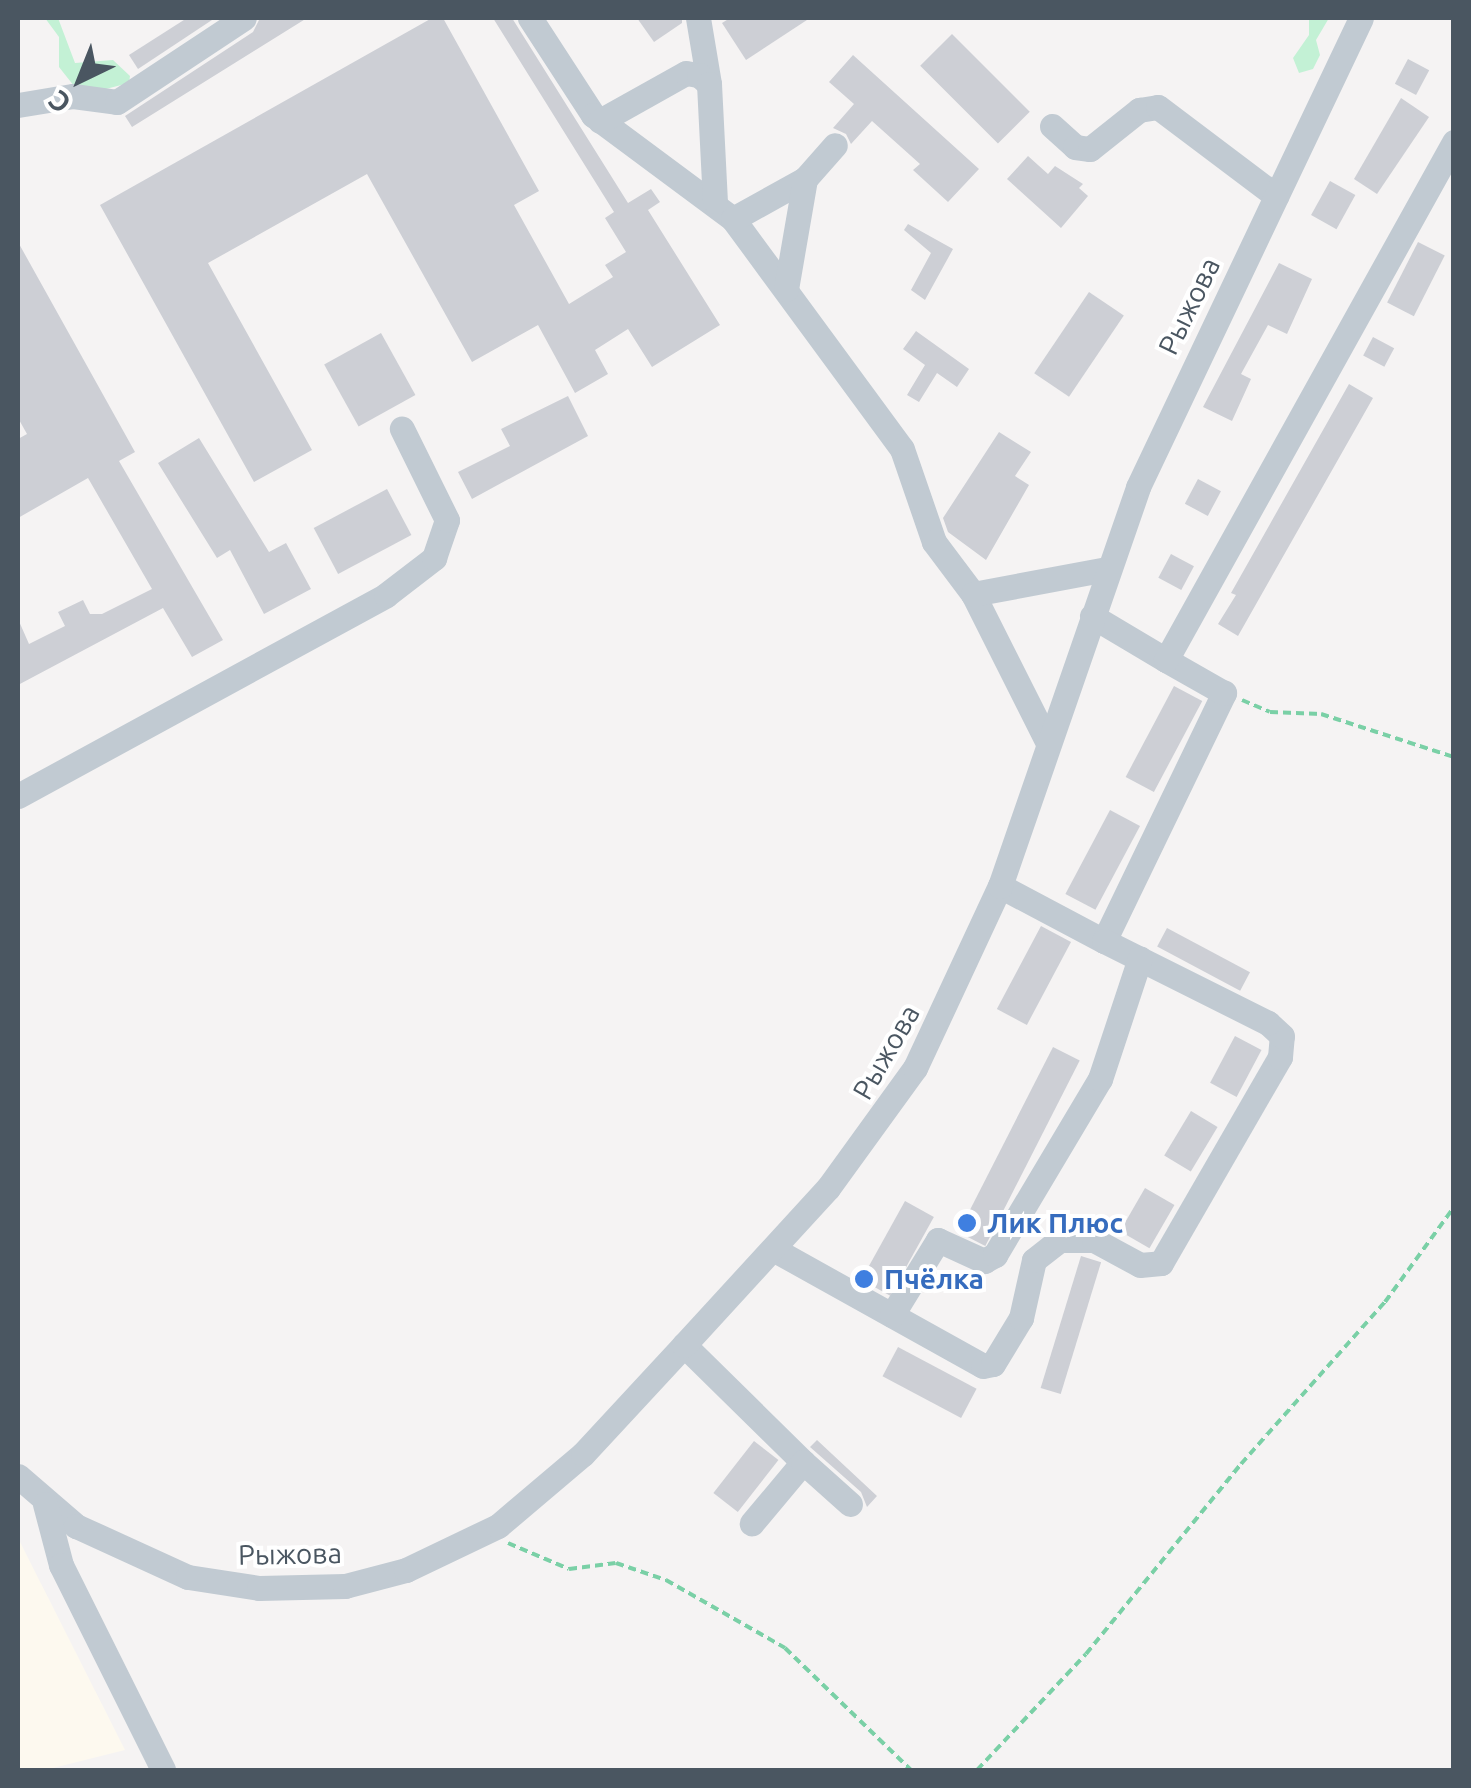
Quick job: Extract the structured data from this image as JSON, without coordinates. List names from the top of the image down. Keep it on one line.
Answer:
{"streets":{"street":["Рыжова"]},"places":["Лик Плюс","Пчёлка"],"north":"bottom left"}
